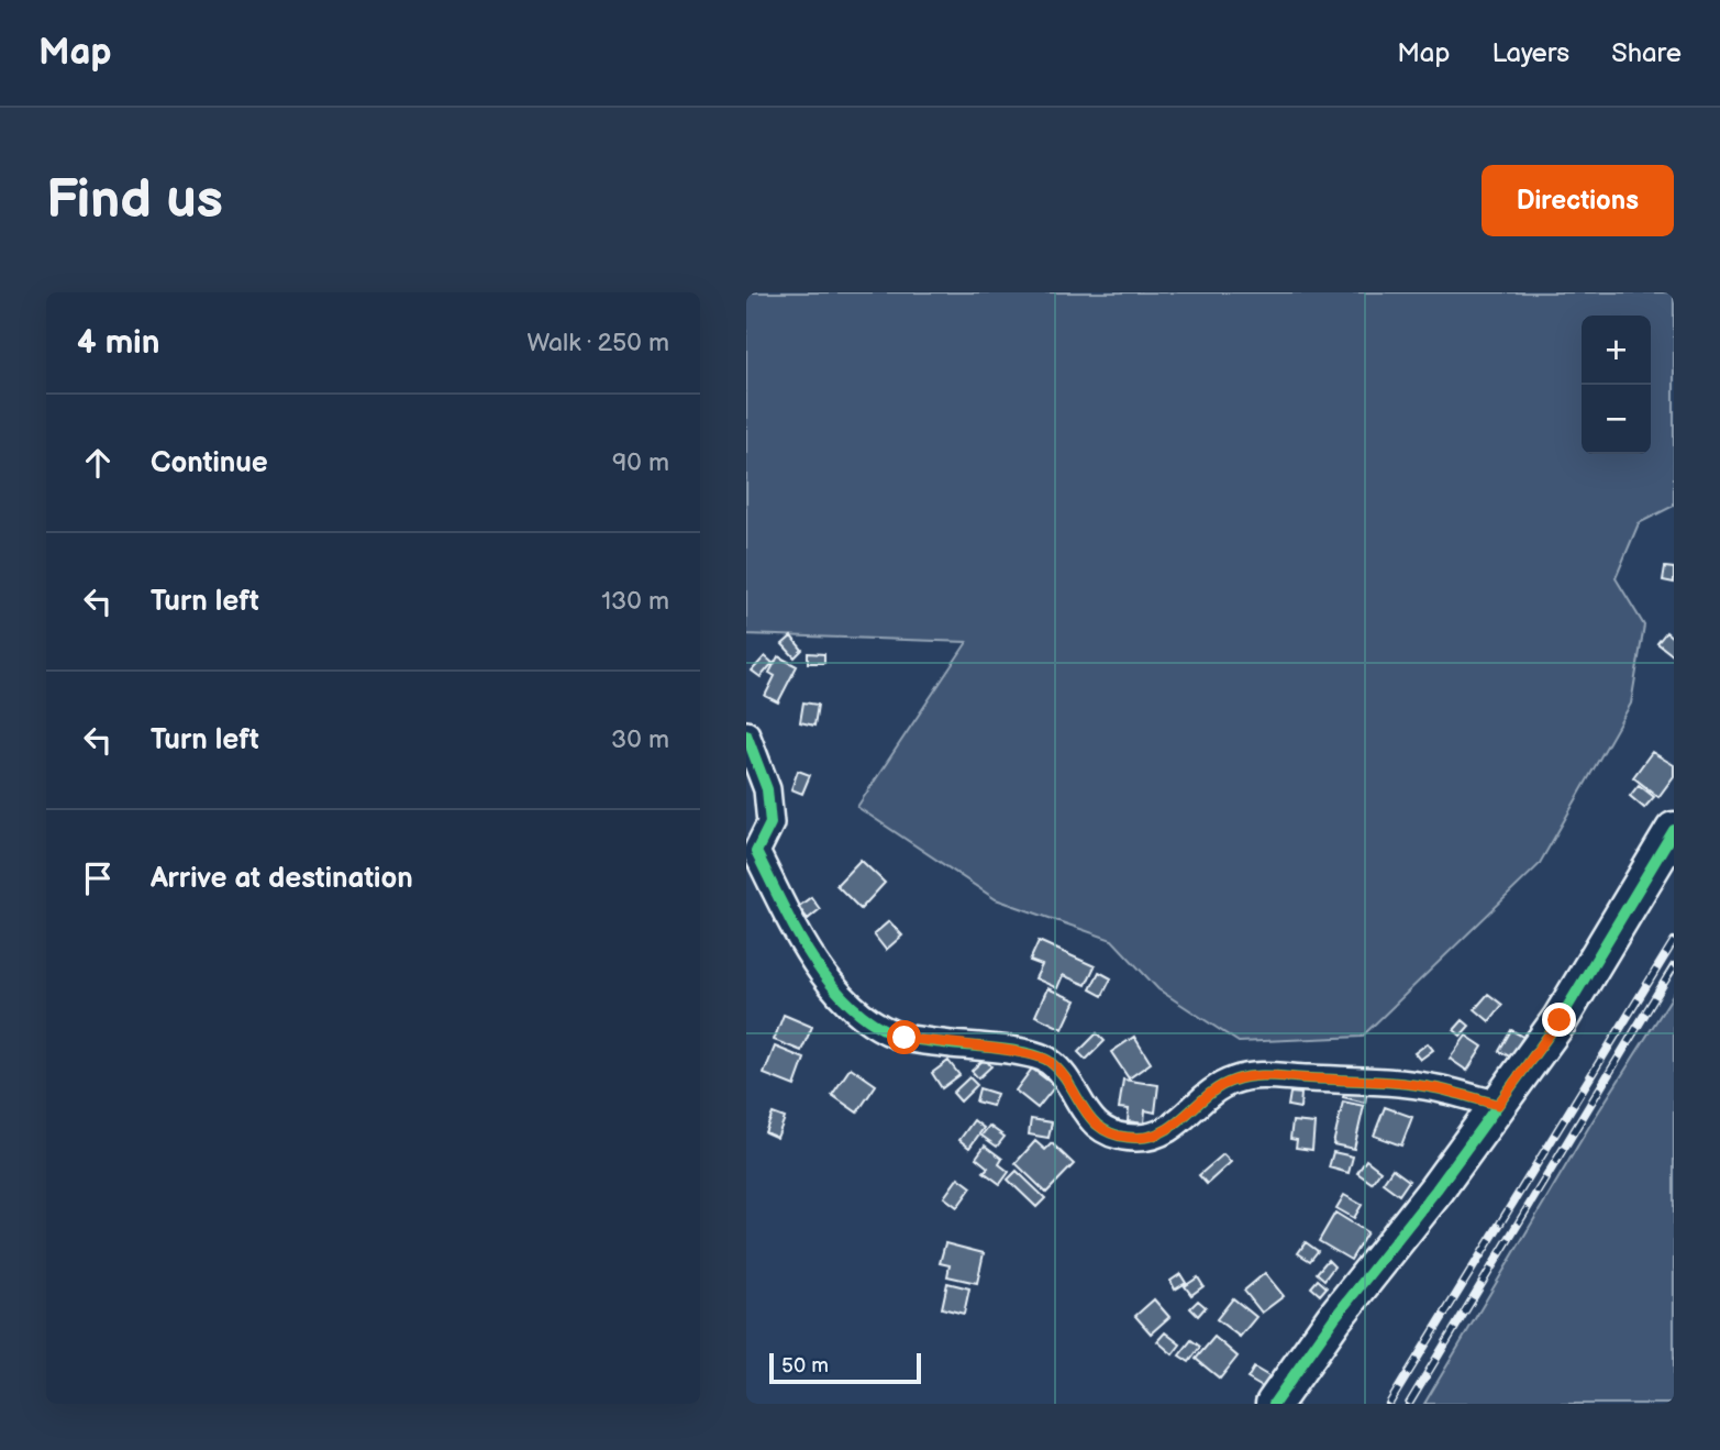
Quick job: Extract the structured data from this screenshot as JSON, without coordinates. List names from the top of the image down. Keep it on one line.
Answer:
{"scale_bar":"50 m","page":{"header":"Map","nav":["Map","Layers","Share"],"buttons":"Directions","title":"Find us","heading":["4 min","Walk · 250 m"],"map_buttons":["+","−"],"list":[["Continue","90 m"],["Turn left","130 m"],["Turn left","30 m"],"Arrive at destination"],"scale":"50 m"}}
